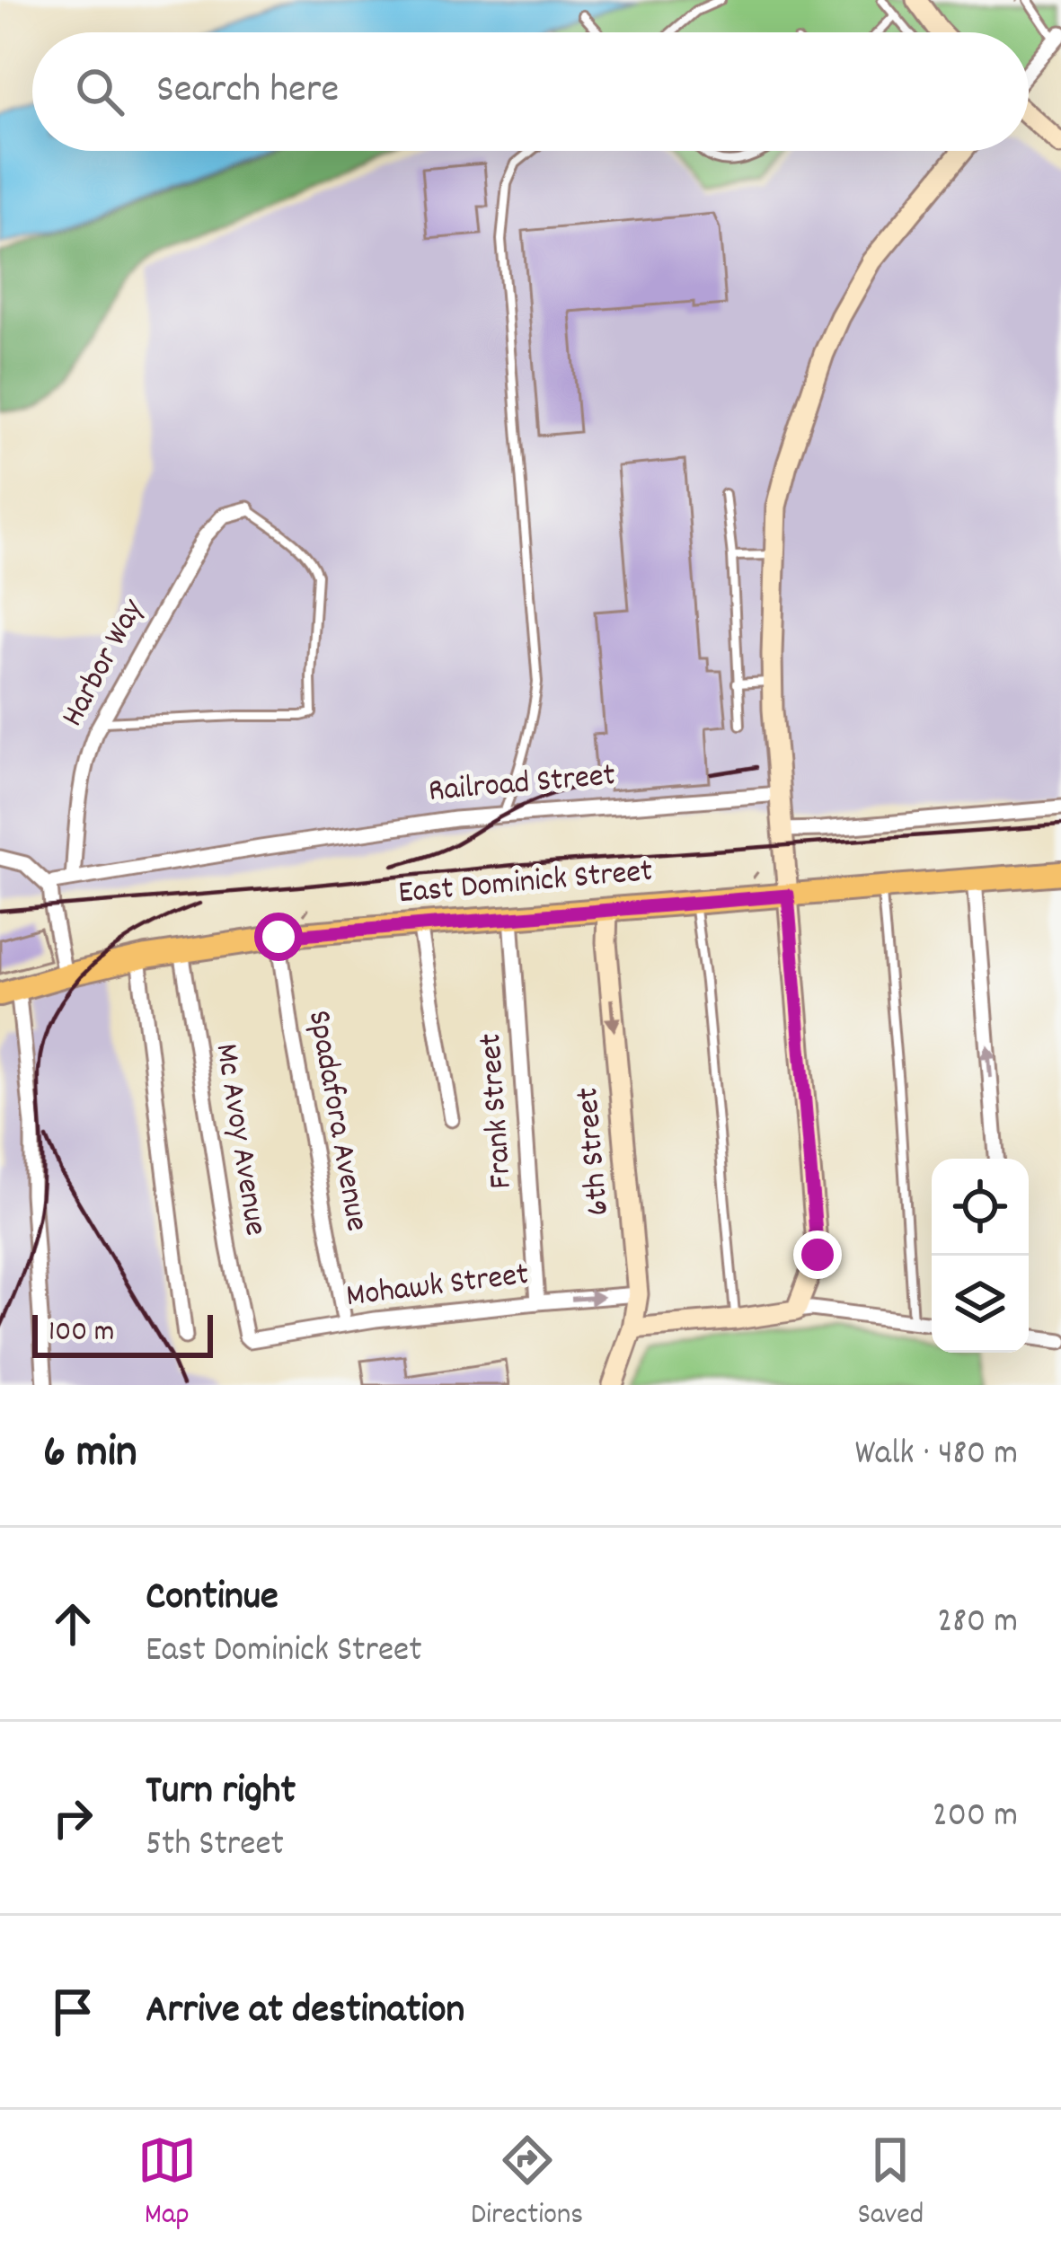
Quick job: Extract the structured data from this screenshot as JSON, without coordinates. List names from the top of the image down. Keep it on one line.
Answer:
{"streets":{"main road":["East Dominick Street"],"street":["Harbor Way","Railroad Street","Frank Street","Spadafora Avenue","Mc Avoy Avenue","6th Street","Mohawk Street"]},"crossings":[["Harbor Way","Railroad Street"],["East Dominick Street","Frank Street"],["East Dominick Street","Spadafora Avenue"],["East Dominick Street","Mc Avoy Avenue"],["East Dominick Street","6th Street"],["Frank Street","Mohawk Street"],["Mc Avoy Avenue","Mohawk Street"],["6th Street","Mohawk Street"]],"one_way":["6th Street"],"scale_bar":"100 m","page":{"search":"Search here","scale":"100 m","heading":["6 min","Walk · 480 m"],"list":[["Continue","East Dominick Street","280 m"],["Turn right","5th Street","200 m"],"Arrive at destination"],"nav":["Map","Directions","Saved"]}}
